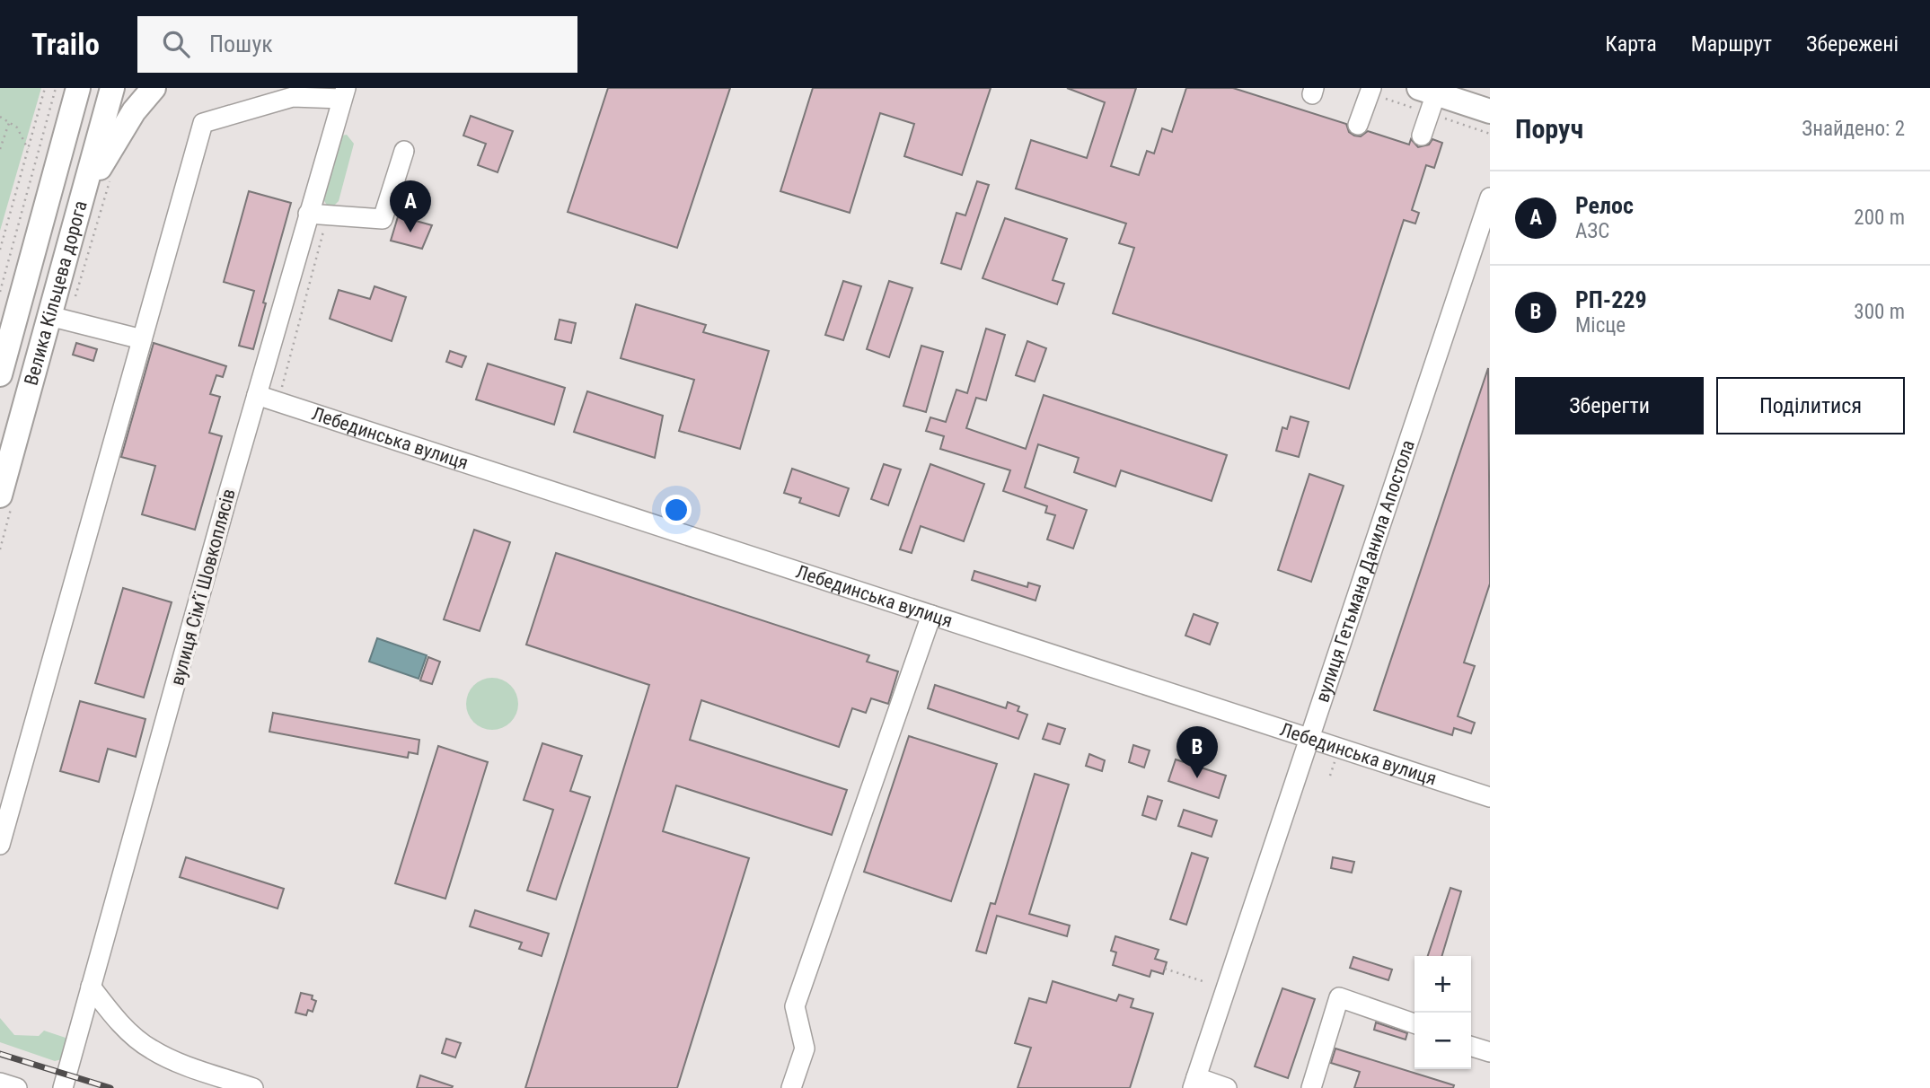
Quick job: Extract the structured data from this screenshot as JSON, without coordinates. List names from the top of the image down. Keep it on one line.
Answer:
{"streets":{"main road":["Велика Кільцева дорога"],"street":["Лебединська вулиця","вулиця Гетьмана Данила Апостола","вулиця Сімʼї Шовкоплясів"]},"crossings":[["Лебединська вулиця","вулиця Гетьмана Данила Апостола"],["Лебединська вулиця","вулиця Сімʼї Шовкоплясів"]],"page":{"header":"Trailo","search":"Пошук","nav":["Карта","Маршрут","Збережені"],"heading":["Поруч","Знайдено: 2"],"list":[{"mark":"A","name":"Релос","note":"АЗС","value":"200 m"},{"mark":"B","name":"РП-229","note":"Місце","value":"300 m"}],"pins":["A","B"],"buttons":["Зберегти","Поділитися"],"map_buttons":["+","−"]}}
